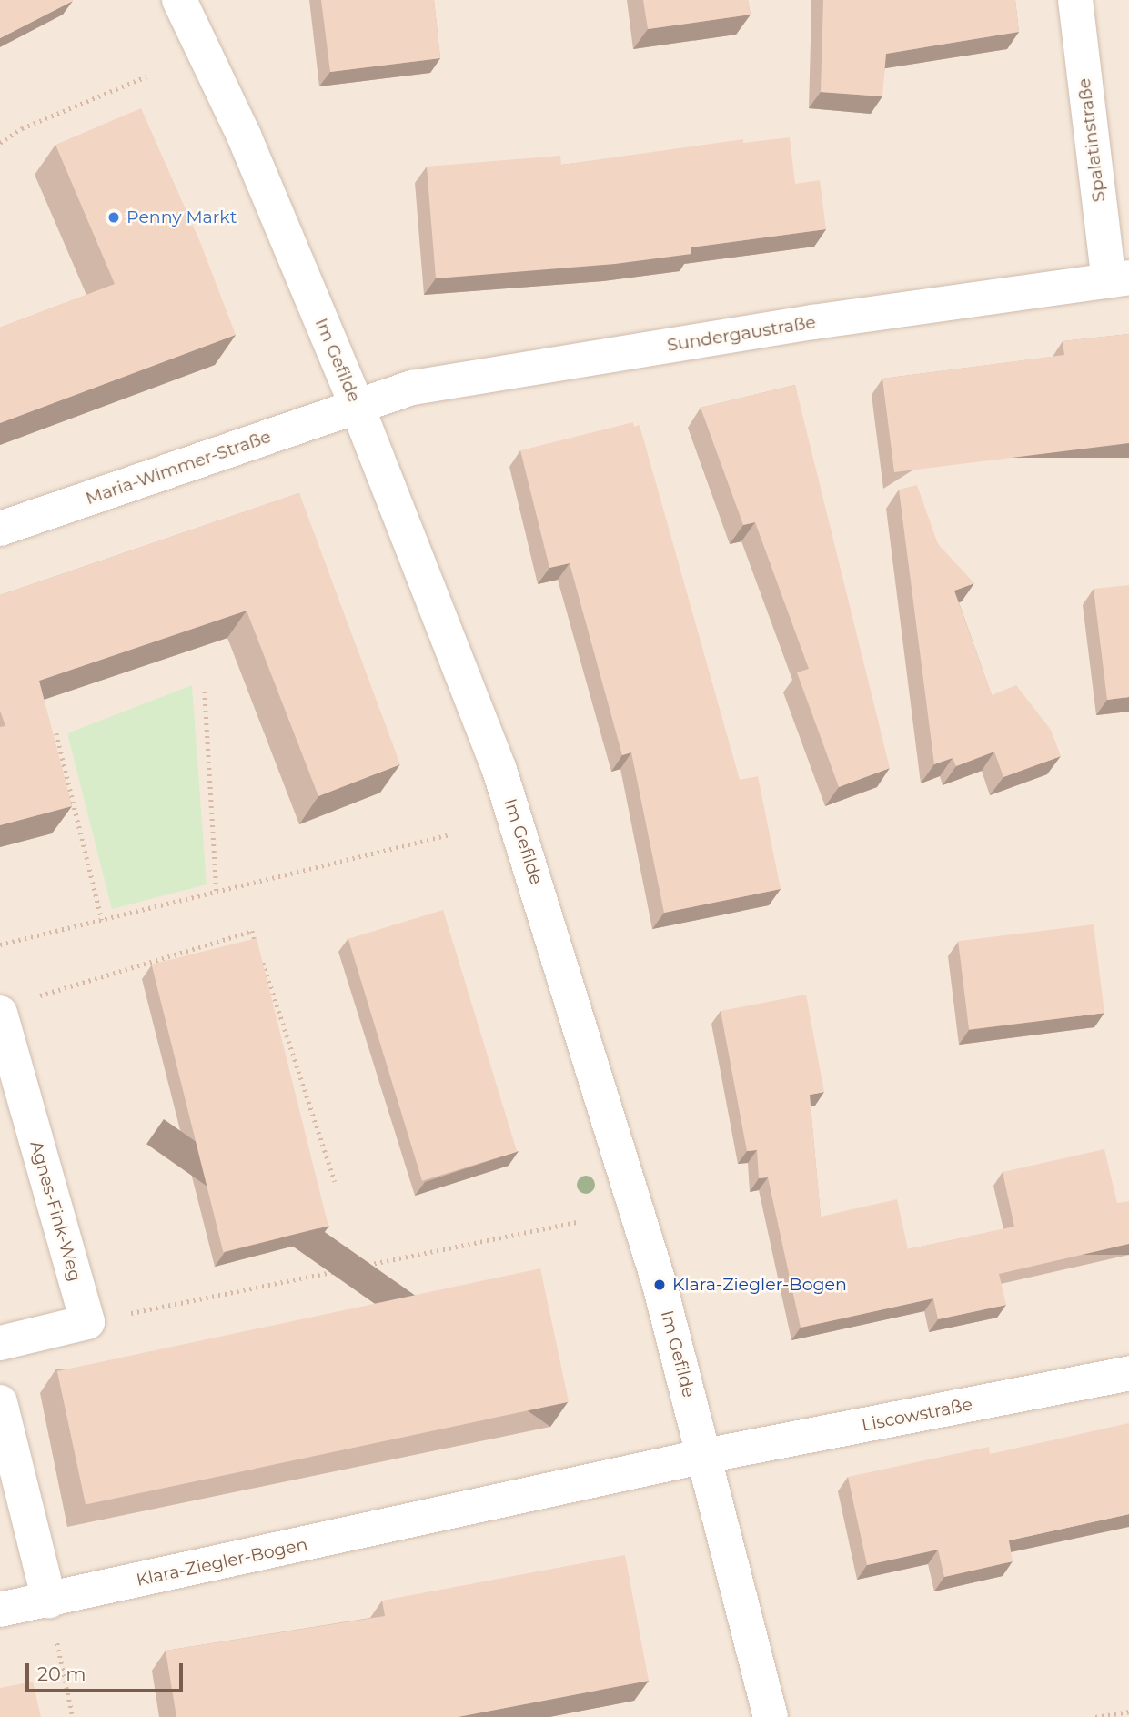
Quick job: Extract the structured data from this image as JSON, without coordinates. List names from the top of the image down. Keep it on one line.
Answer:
{"streets":{"street":["Spalatinstraße","Sundergaustraße","Im Gefilde","Maria-Wimmer-Straße","Agnes-Fink-Weg","Liscowstraße","Klara-Ziegler-Bogen"]},"crossings":[["Spalatinstraße","Sundergaustraße"],["Sundergaustraße","Im Gefilde"],["Sundergaustraße","Maria-Wimmer-Straße"],["Im Gefilde","Maria-Wimmer-Straße"],["Im Gefilde","Liscowstraße"],["Im Gefilde","Klara-Ziegler-Bogen"],["Liscowstraße","Klara-Ziegler-Bogen"]],"places":["Penny Markt","Klara-Ziegler-Bogen"],"scale_bar":"20 m"}
